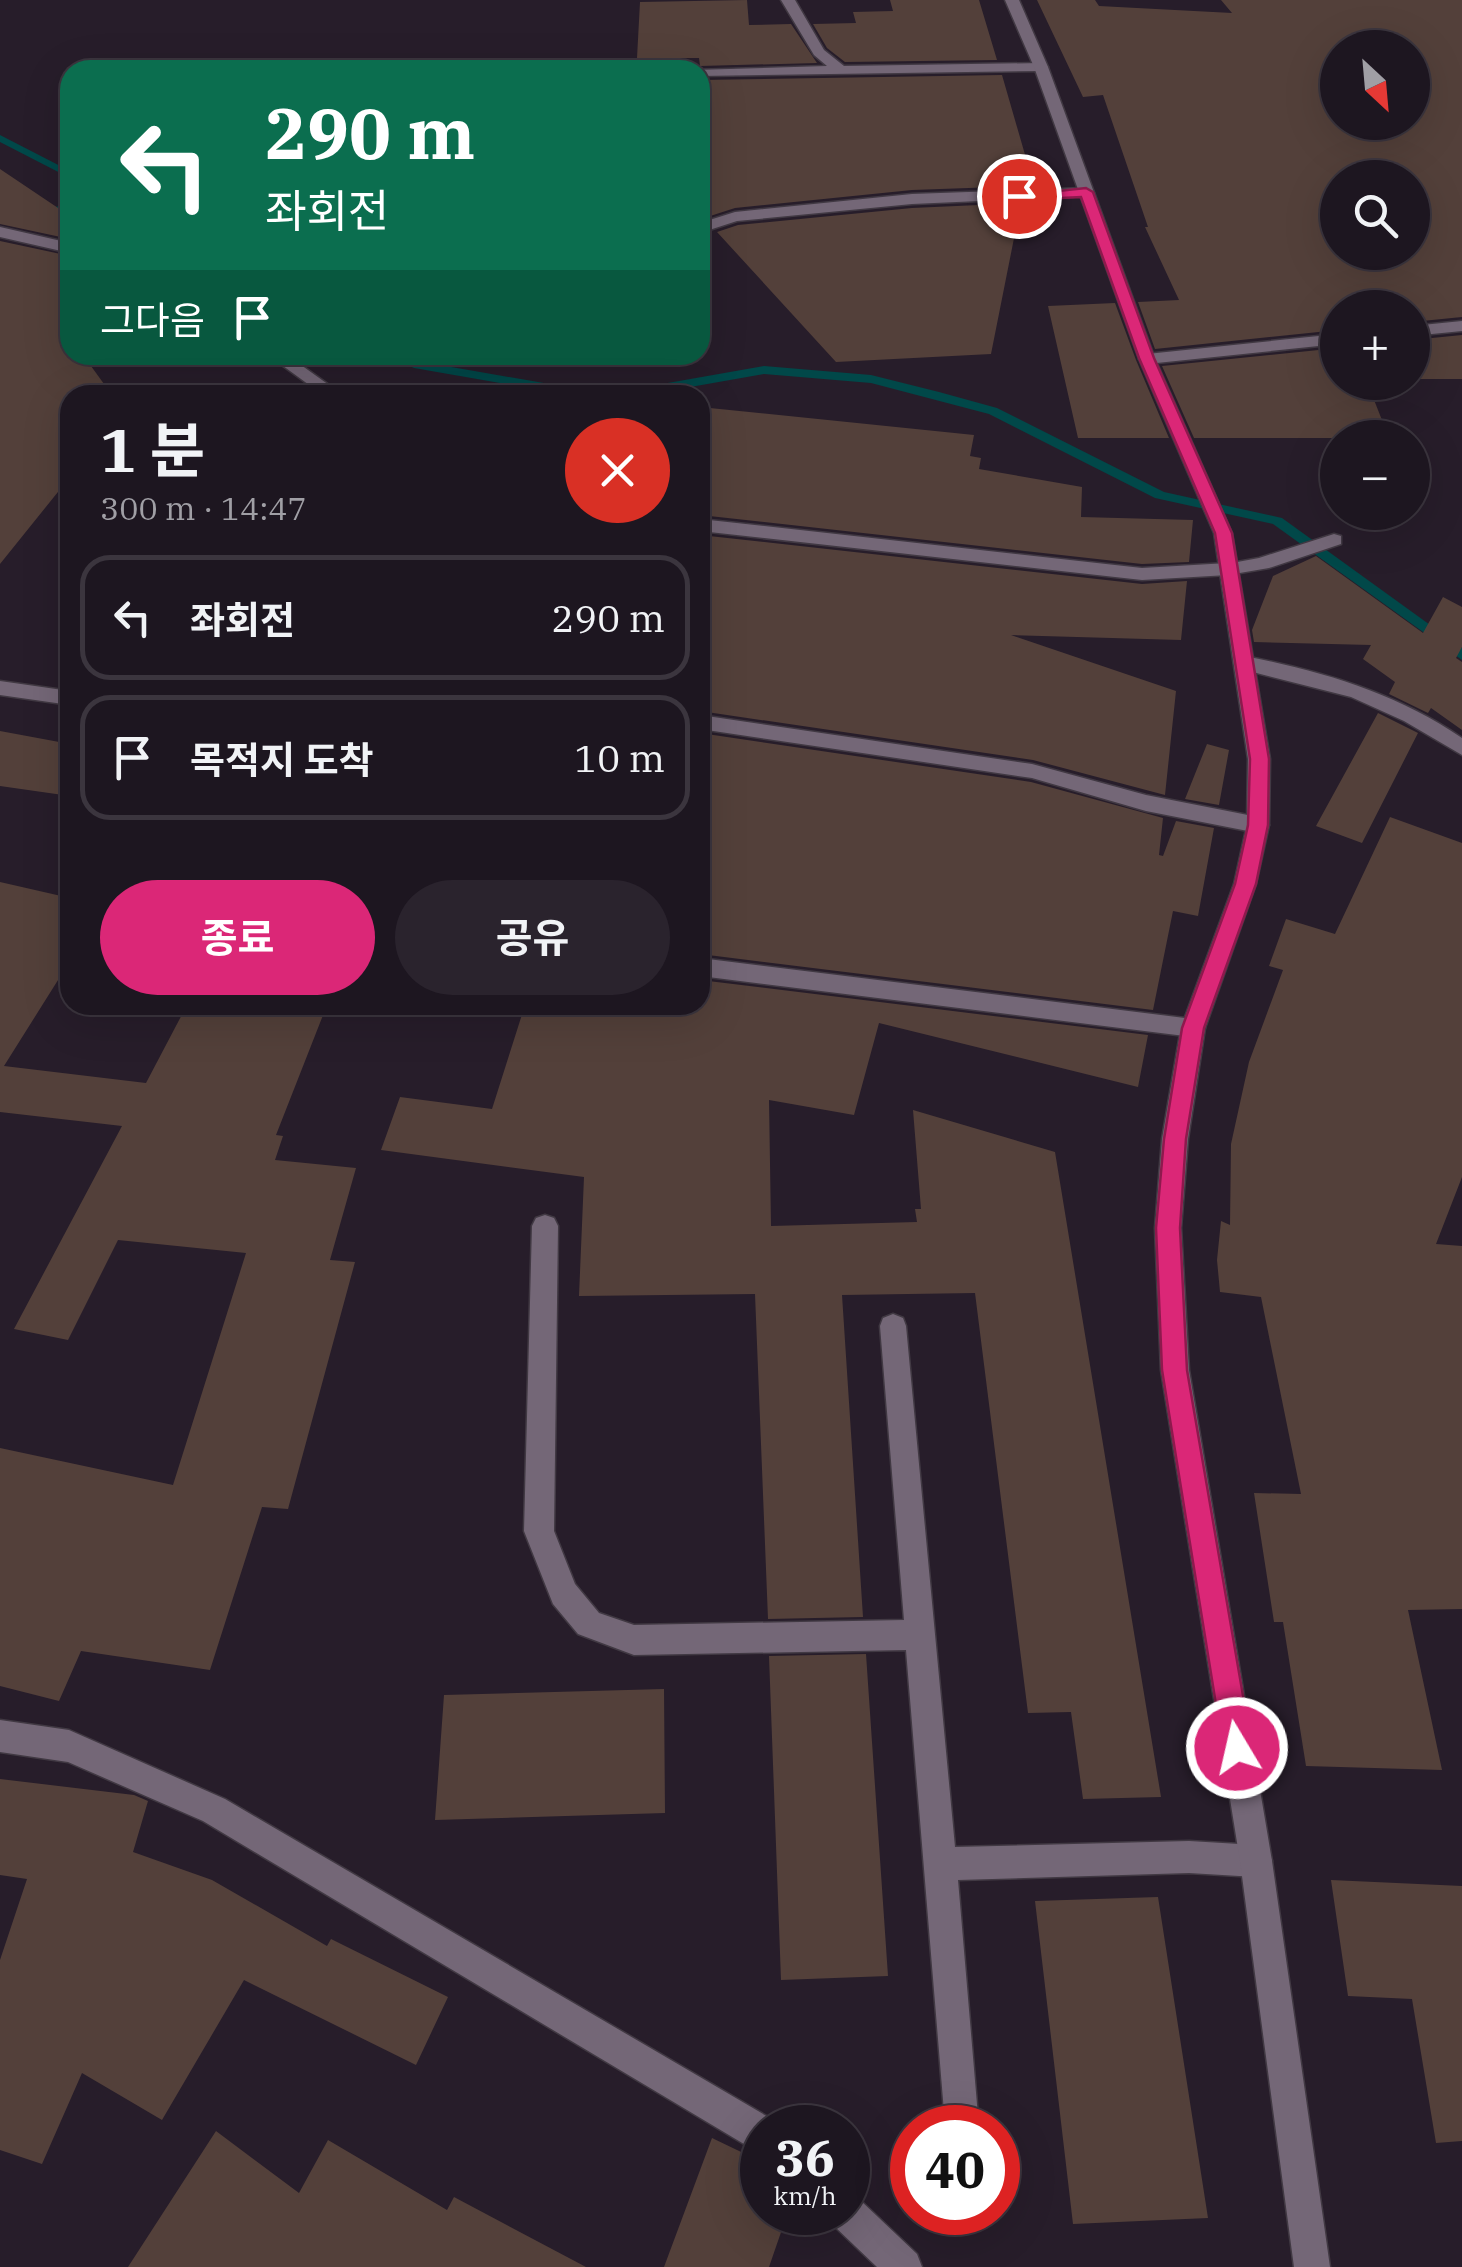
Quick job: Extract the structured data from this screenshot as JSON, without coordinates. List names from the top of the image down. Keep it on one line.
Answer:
{"north":"bottom right","page":{"map_buttons":["+","−"],"turn":["290 m","좌회전"],"then":"그다음","heading":["1 분","300 m · 14:47"],"list":[{"name":"좌회전","value":"290 m"},{"name":"목적지 도착","value":"10 m"}],"buttons":["종료","공유"],"speed":"36 km/h","limit":"40"}}
